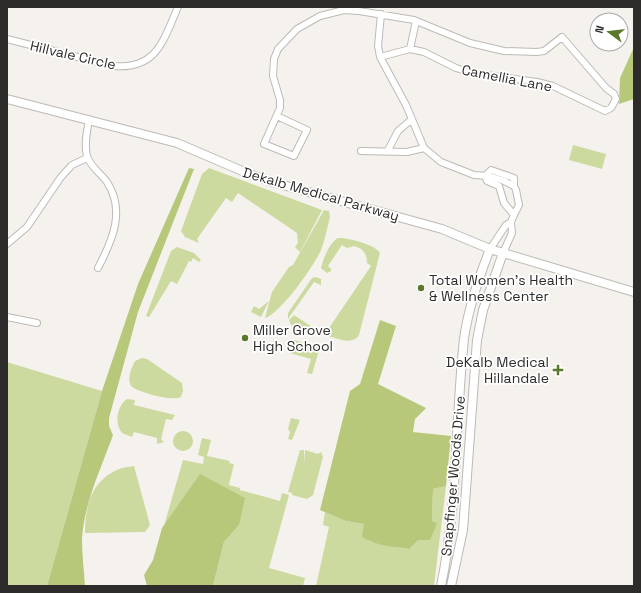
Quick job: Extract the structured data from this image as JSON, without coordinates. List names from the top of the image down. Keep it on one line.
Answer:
{"streets":{"main road":["Dekalb Medical Parkway","Snapfinger Woods Drive"],"street":["Hillvale Circle","Camellia Lane"]},"crossings":[["Dekalb Medical Parkway","Snapfinger Woods Drive"]],"places":{"other":["Total Women’s Health & Wellness Center","Miller Grove High School"],"health":["DeKalb Medical Hillandale"]},"north":"left"}
